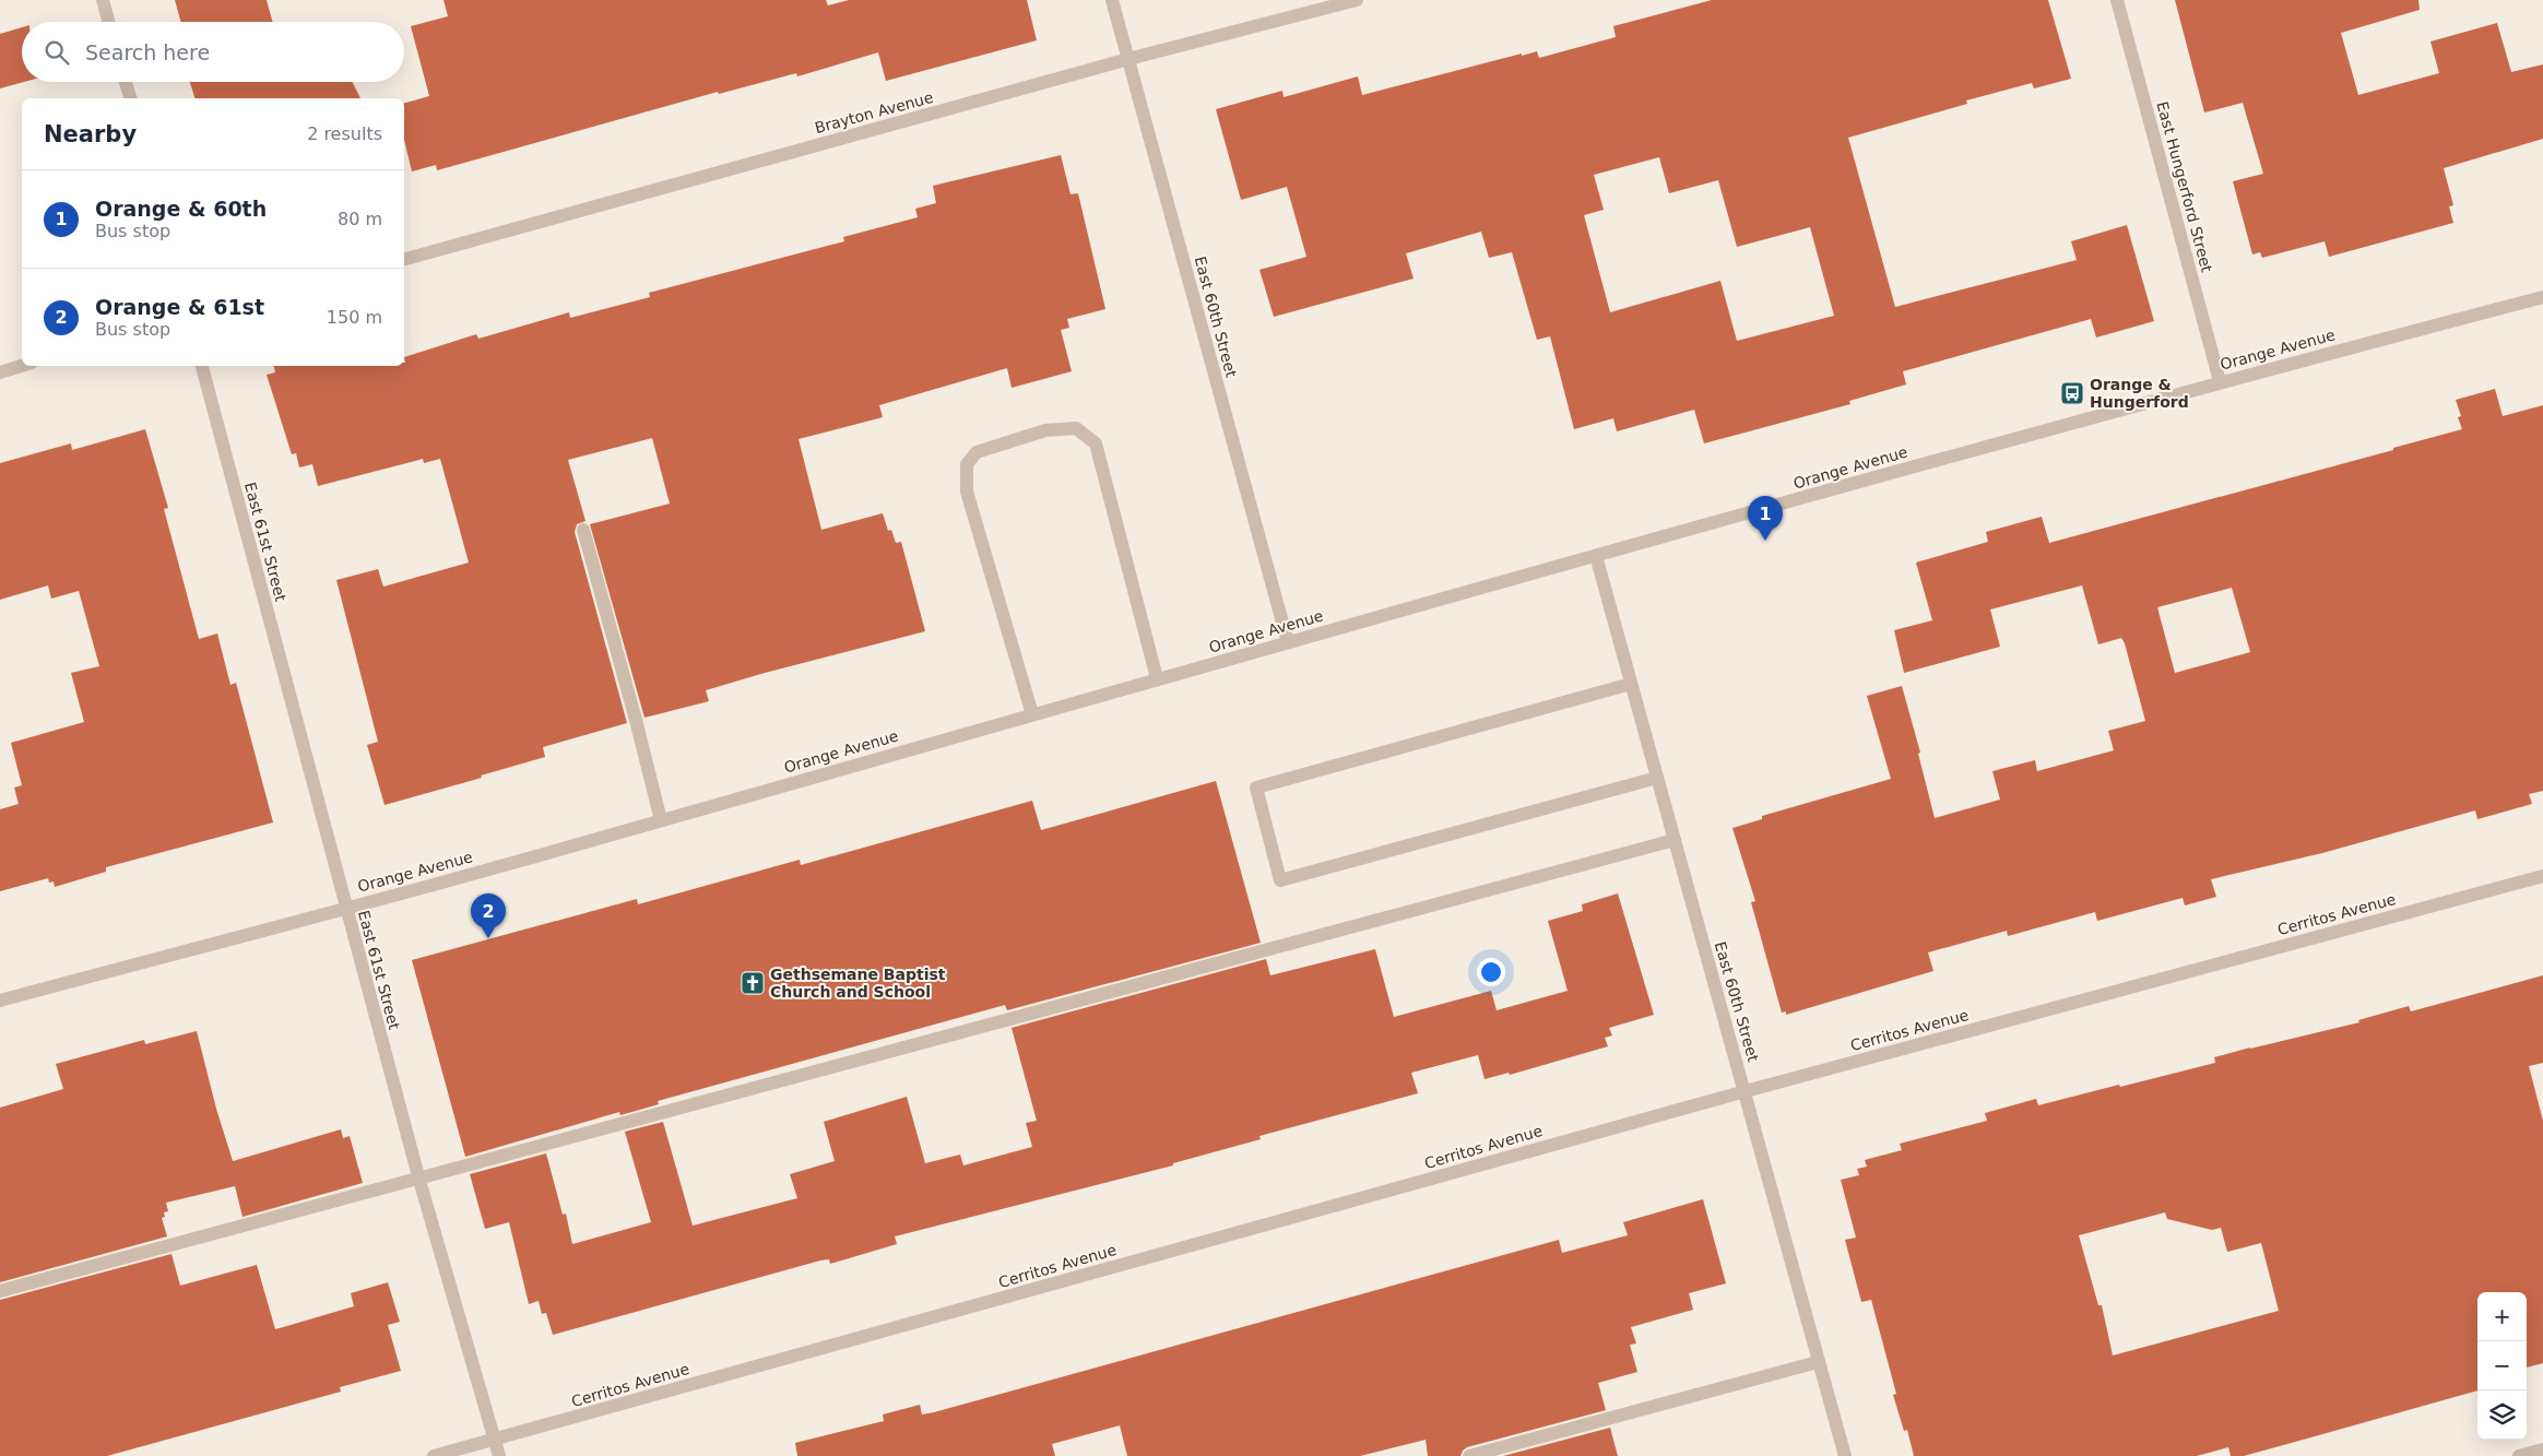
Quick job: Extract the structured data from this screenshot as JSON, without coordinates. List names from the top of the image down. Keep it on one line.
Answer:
{"streets":{"street":["Brayton Avenue","East Hungerford Street","East 60th Street","Orange Avenue","East 61st Street","Cerritos Avenue"]},"crossings":[["Brayton Avenue","East 60th Street"],["East Hungerford Street","Orange Avenue"],["East 60th Street","Orange Avenue"],["East 60th Street","Cerritos Avenue"],["Orange Avenue","East 61st Street"],["East 61st Street","Cerritos Avenue"]],"places":{"bus stop":["Orange & Hungerford"],"church":["Gethsemane Baptist Church and School"]},"page":{"search":"Search here","heading":["Nearby","2 results"],"list":[{"mark":"1","name":"Orange & 60th","note":"Bus stop","value":"80 m"},{"mark":"2","name":"Orange & 61st","note":"Bus stop","value":"150 m"}],"pins":["1","2"],"map_buttons":["+","−"]}}
